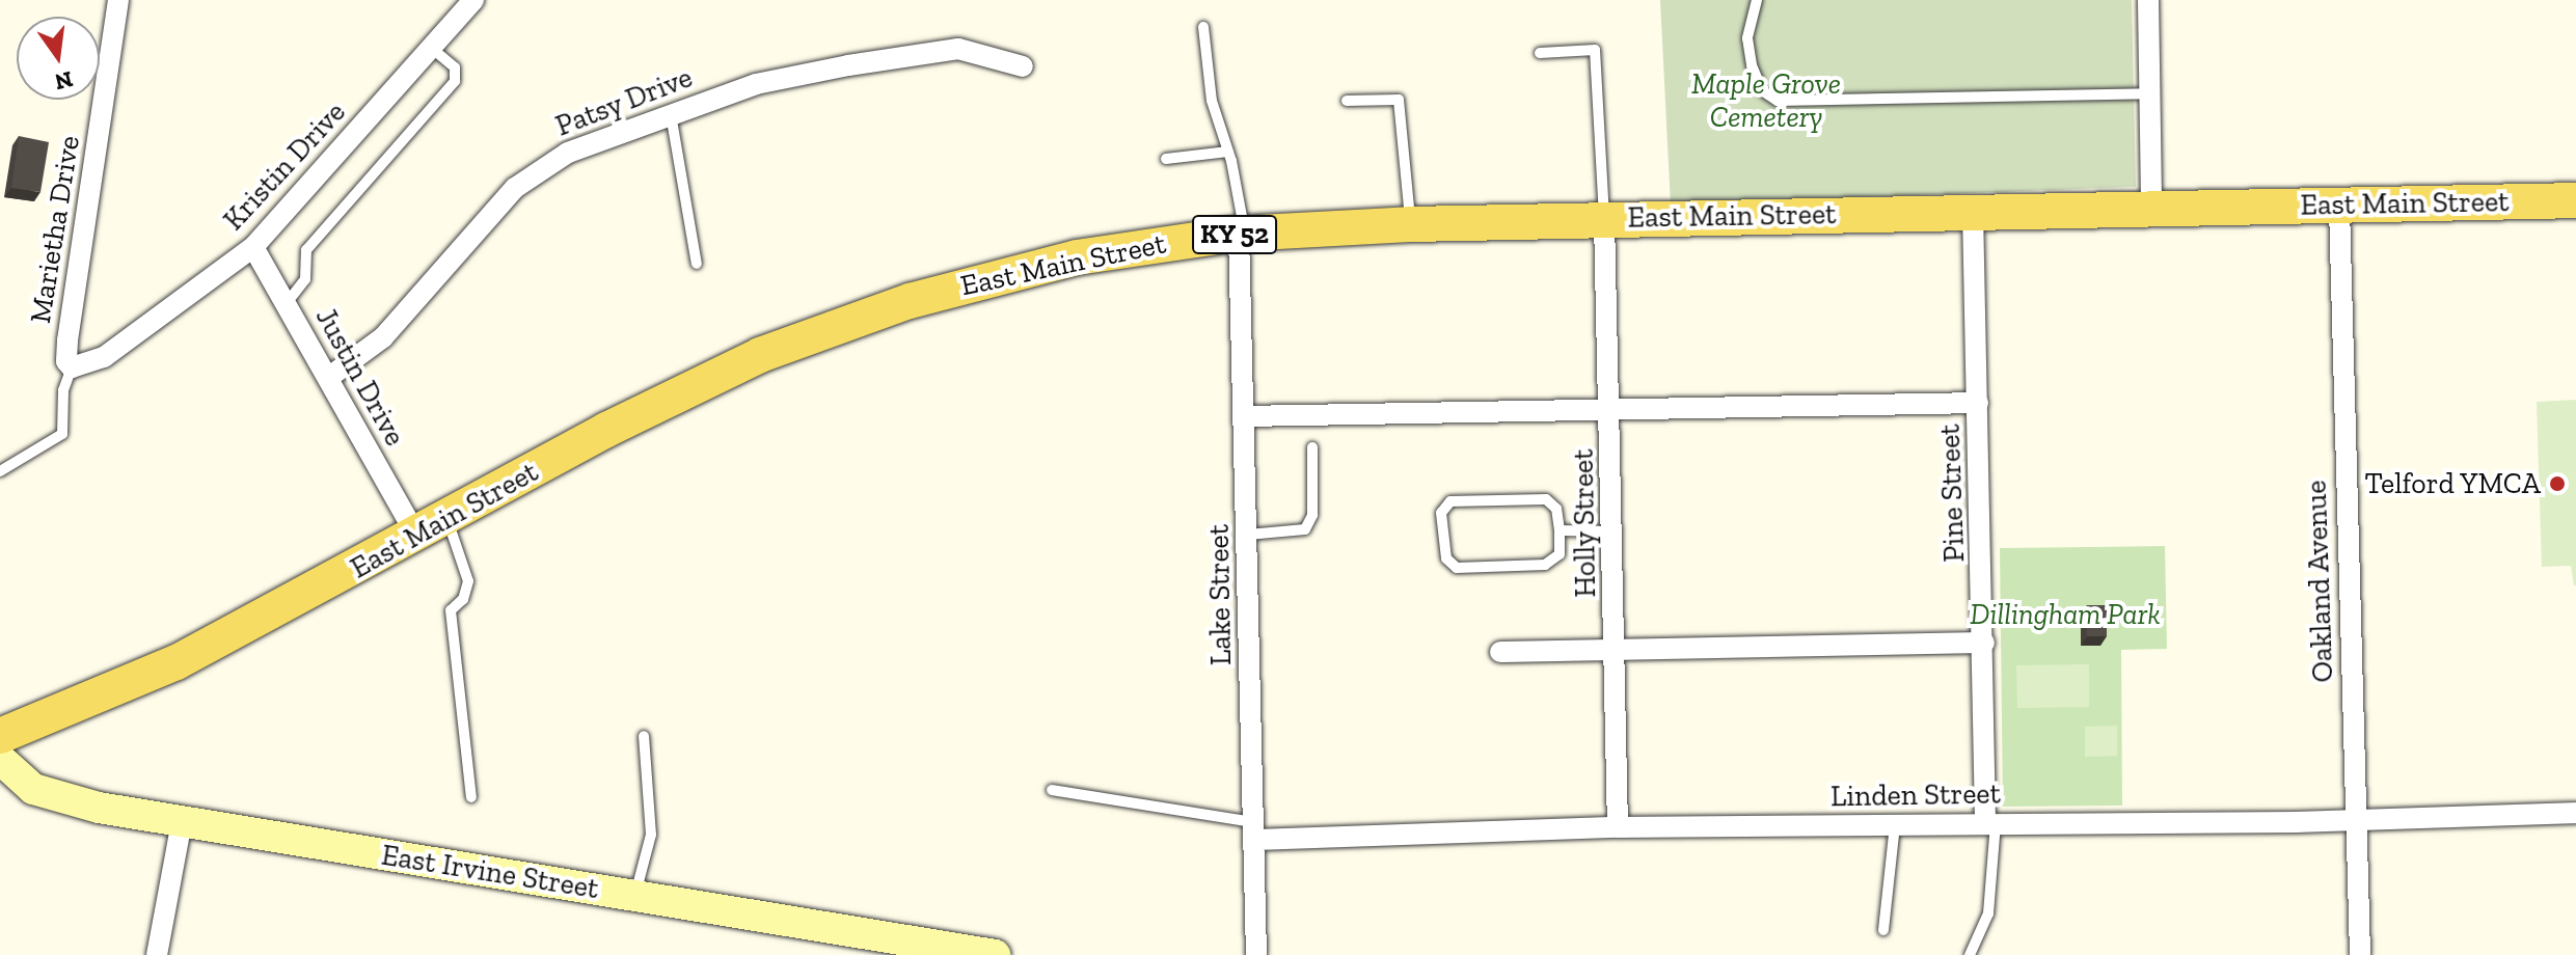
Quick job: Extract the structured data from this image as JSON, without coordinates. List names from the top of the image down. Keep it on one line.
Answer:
{"streets":{"main road":["East Main Street","KY 52"],"street":["Patsy Drive","Kristin Drive","Marietha Drive","Justin Drive","Pine Street","Holly Street","Oakland Avenue","Lake Street","Linden Street","East Irvine Street"]},"crossings":[["Patsy Drive","Justin Drive"],["Kristin Drive","Marietha Drive"],["Kristin Drive","Justin Drive"],["East Main Street","Justin Drive"],["East Main Street","Pine Street"],["East Main Street","Holly Street"],["East Main Street","Oakland Avenue"],["East Main Street","Lake Street"],["Pine Street","Linden Street"],["Holly Street","Linden Street"],["Oakland Avenue","Linden Street"],["Lake Street","Linden Street"]],"parks":["Maple Grove Cemetery","Dillingham Park"],"places":["Telford YMCA"],"north":"bottom"}
